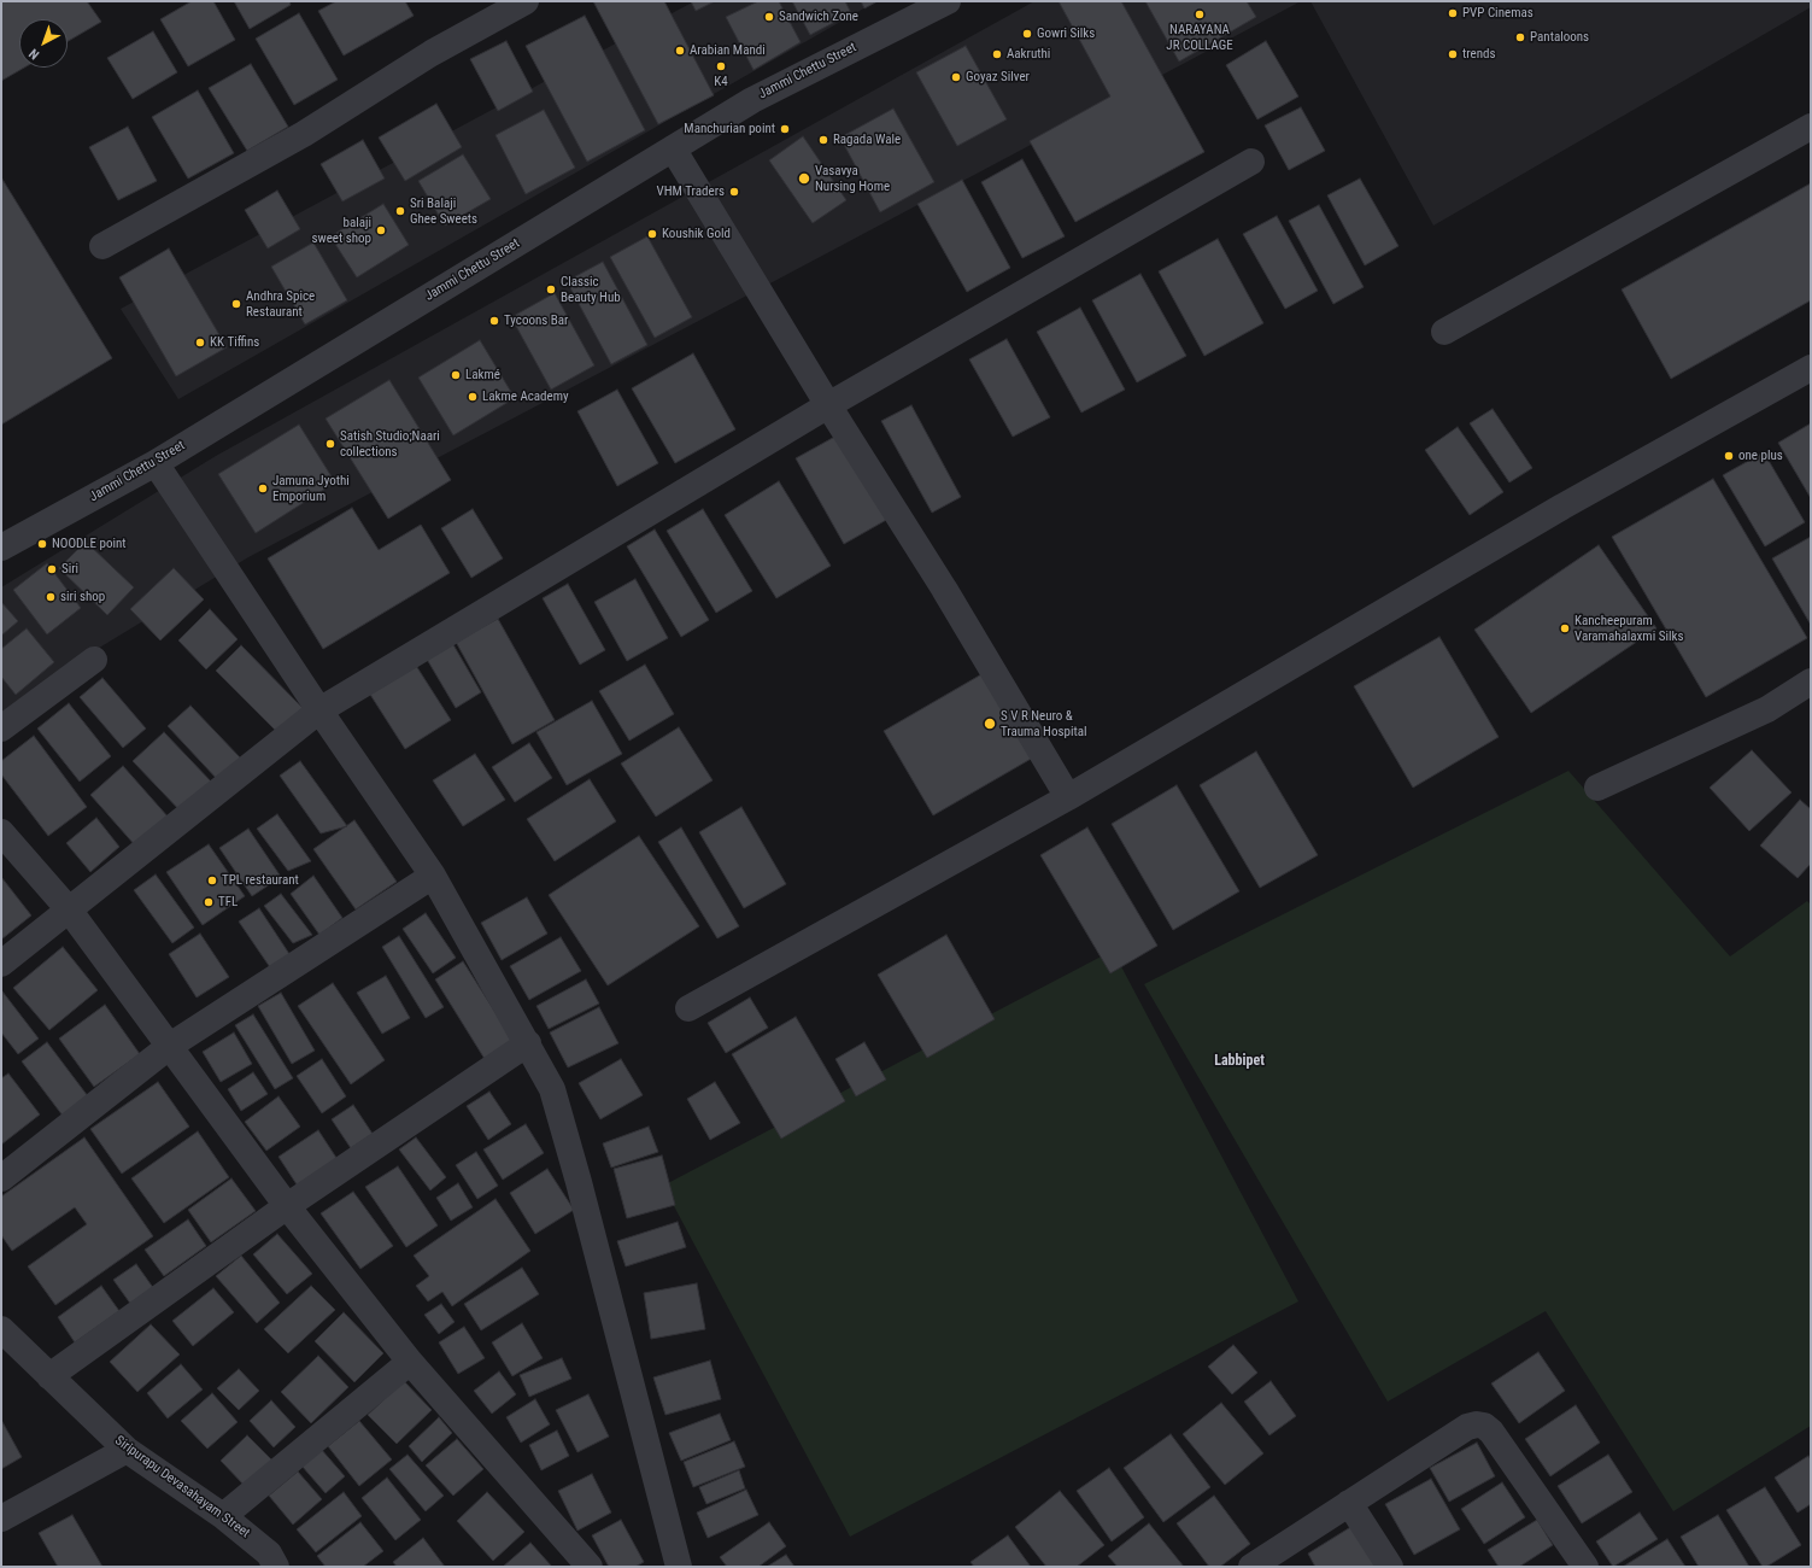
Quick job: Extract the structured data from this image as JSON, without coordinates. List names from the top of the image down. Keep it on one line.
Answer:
{"streets":{"street":["Jammi Chettu Street","Siripurapu Devasahayam Street"]},"districts":["Labbipet"],"places":["PVP Cinemas","NARAYANA JR COLLAGE","Sandwich Zone","Gowri Silks","Pantaloons","Arabian Mandi","Aakruthi","trends","K4","Goyaz Silver","Manchurian point","Ragada Wale","Vasavya Nursing Home","VHM Traders","Sri Balaji Ghee Sweets","balaji sweet shop","Koushik Gold","Classic Beauty Hub","Andhra Spice Restaurant","Tycoons Bar","KK Tiffins","Lakmé","Lakme Academy","Satish Studio;Naari collections","one plus","Jamuna Jyothi Emporium","NOODLE point","Siri","siri shop","Kancheepuram Varamahalaxmi Silks","S V R Neuro & Trauma Hospital","TPL restaurant","TFL"],"north":"bottom left"}
